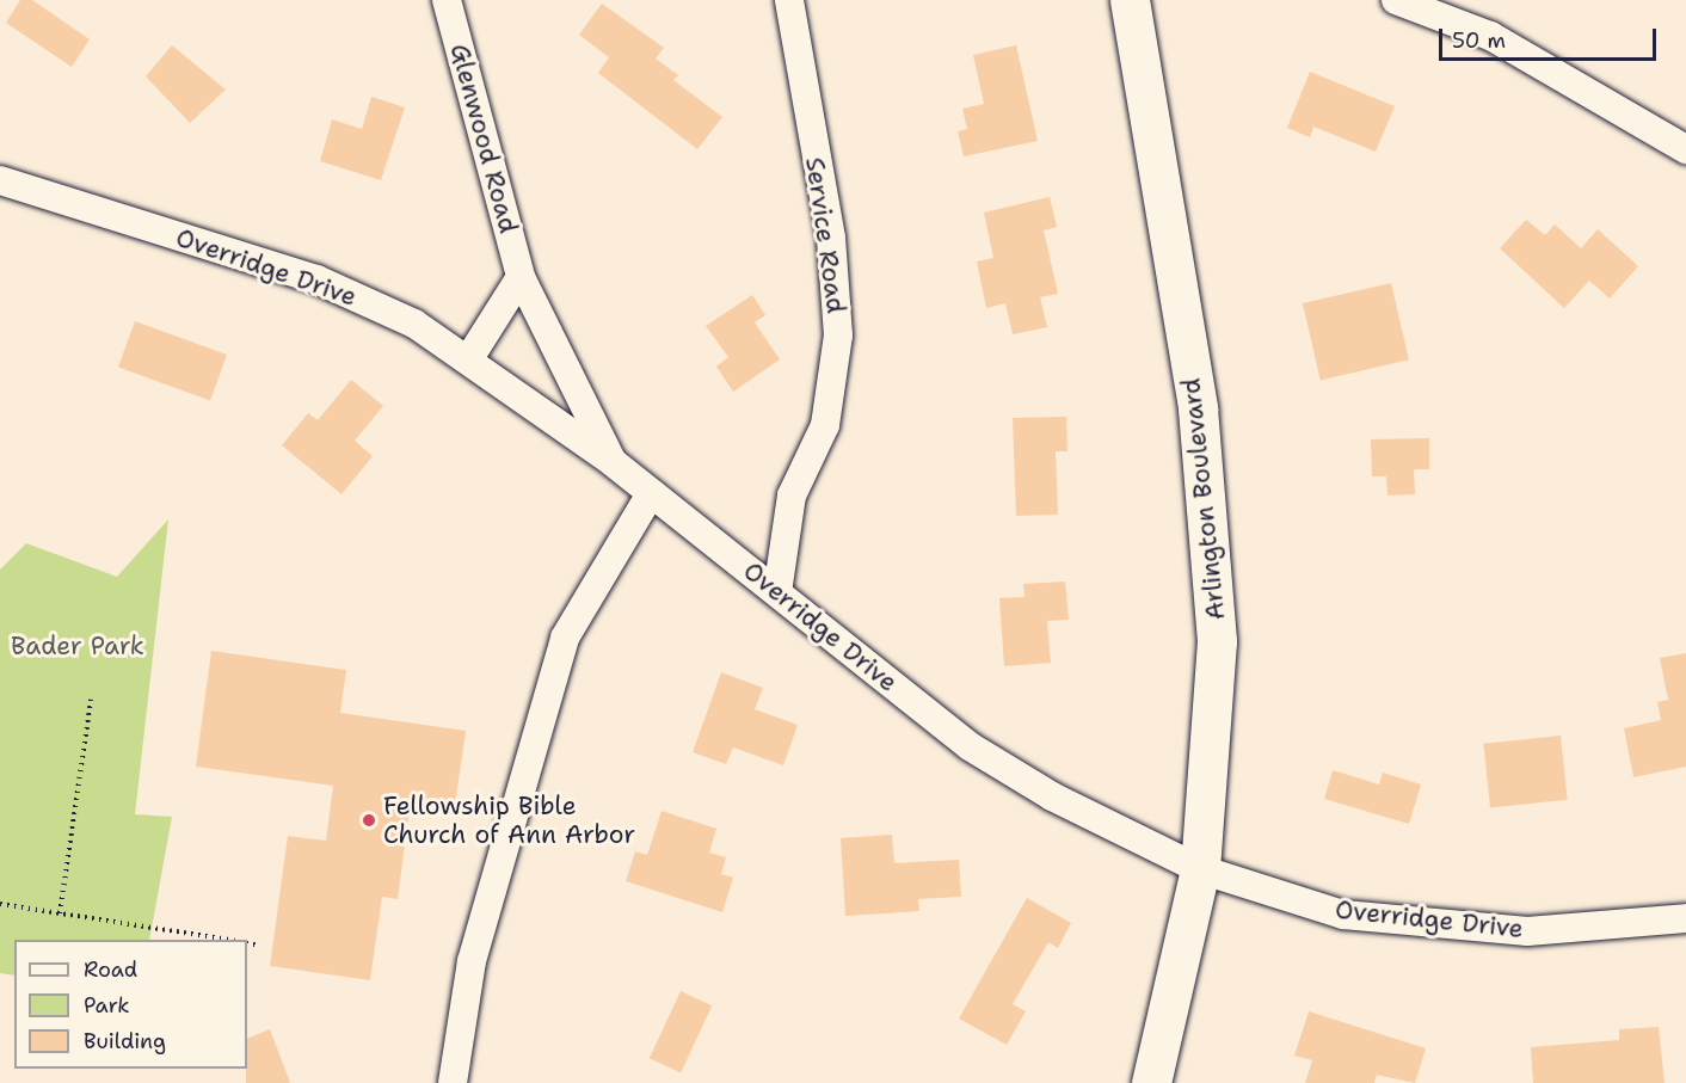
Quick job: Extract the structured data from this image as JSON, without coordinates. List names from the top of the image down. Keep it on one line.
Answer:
{"streets":{"street":["Glenwood Road","Service Road","Overridge Drive","Arlington Boulevard"]},"crossings":[["Glenwood Road","Overridge Drive"],["Service Road","Overridge Drive"],["Overridge Drive","Arlington Boulevard"]],"parks":["Bader Park"],"places":["Fellowship Bible Church of Ann Arbor"],"legend":["Road","Park","Building"],"scale_bar":"50 m"}
